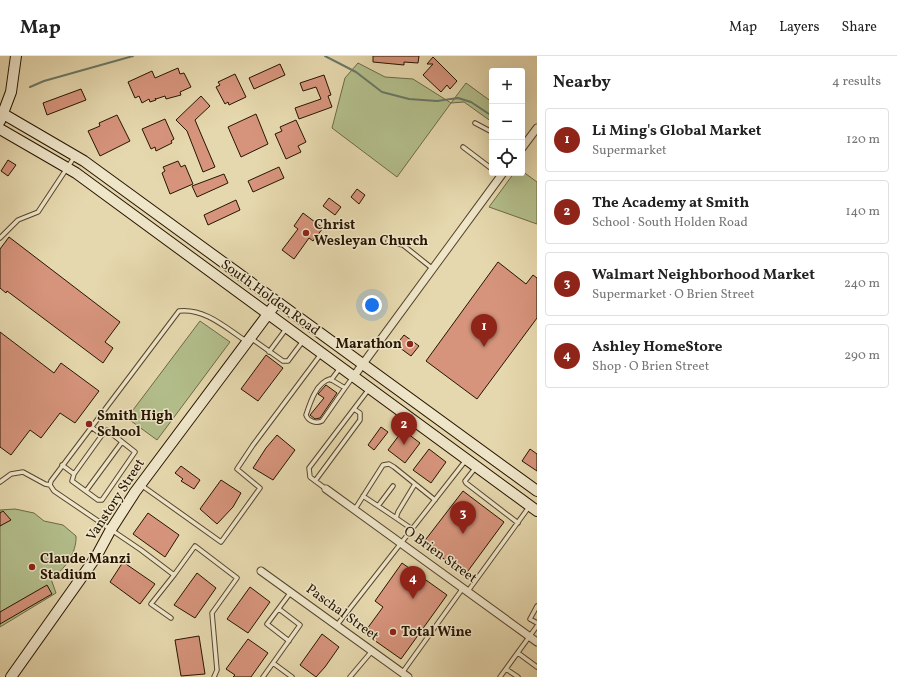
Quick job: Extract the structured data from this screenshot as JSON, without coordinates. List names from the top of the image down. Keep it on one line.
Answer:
{"streets":{"main road":["South Holden Road","Vanstory Street"],"street":["O Brien Street","Paschal Street"]},"crossings":[["South Holden Road","Vanstory Street"]],"places":["Christ Wesleyan Church","Marathon","Smith High School","Claude Manzi Stadium","Total Wine"],"page":{"header":"Map","nav":["Map","Layers","Share"],"heading":["Nearby","4 results"],"map_buttons":["+","−"],"list":[{"mark":"1","name":"Li Ming's Global Market","note":"Supermarket","value":"120 m"},{"mark":"2","name":"The Academy at Smith","note":"School · South Holden Road","value":"140 m"},{"mark":"3","name":"Walmart Neighborhood Market","note":"Supermarket · O Brien Street","value":"240 m"},{"mark":"4","name":"Ashley HomeStore","note":"Shop · O Brien Street","value":"290 m"}],"pins":["1","2","3","4"]}}
